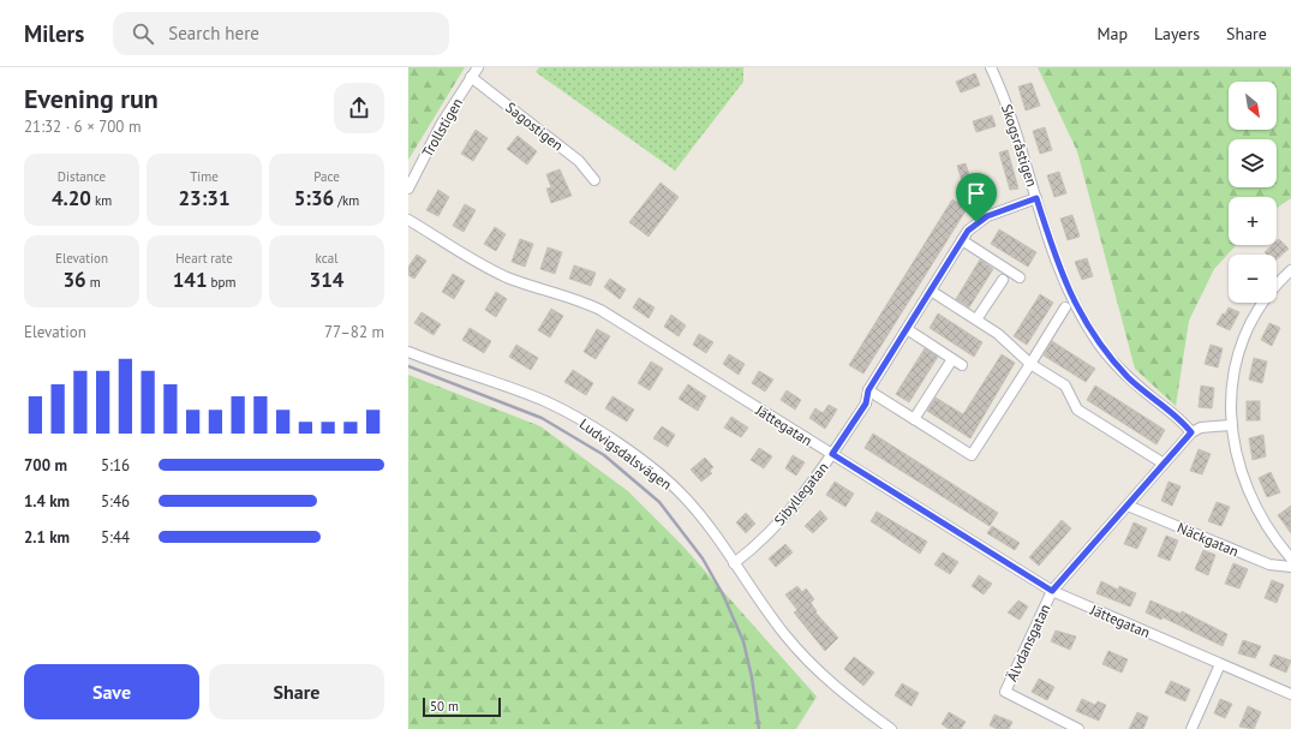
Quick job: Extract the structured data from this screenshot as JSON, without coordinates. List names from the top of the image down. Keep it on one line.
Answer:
{"streets":{"street":["Sagostigen","Trollstigen","Skogsråstigen","Jättegatan","Ludvigsdalsvägen","Sibyllegatan","Näckgatan","Älvdansgatan"]},"crossings":[["Sagostigen","Trollstigen"],["Skogsråstigen","Sibyllegatan"],["Skogsråstigen","Älvdansgatan"],["Jättegatan","Sibyllegatan"],["Jättegatan","Älvdansgatan"],["Ludvigsdalsvägen","Sibyllegatan"],["Näckgatan","Älvdansgatan"]],"scale_bar":"50 m","north":"bottom right","page":{"header":"Milers","search":"Search here","nav":["Map","Layers","Share"],"heading":["Evening run","21:32 · 6 × 700 m"],"map_buttons":["+","−"],"stats":[["Distance","4.20 km"],["Time","23:31"],["Pace","5:36 /km"],["Elevation","36 m"],["Heart rate","141 bpm"],["kcal","314"]],"chart":["Elevation","77–82 m"],"list":[{"name":"700 m","note":"5:16"},{"name":"1.4 km","note":"5:46"},{"name":"2.1 km","note":"5:44"}],"buttons":["Save","Share"],"scale":"50 m"}}
